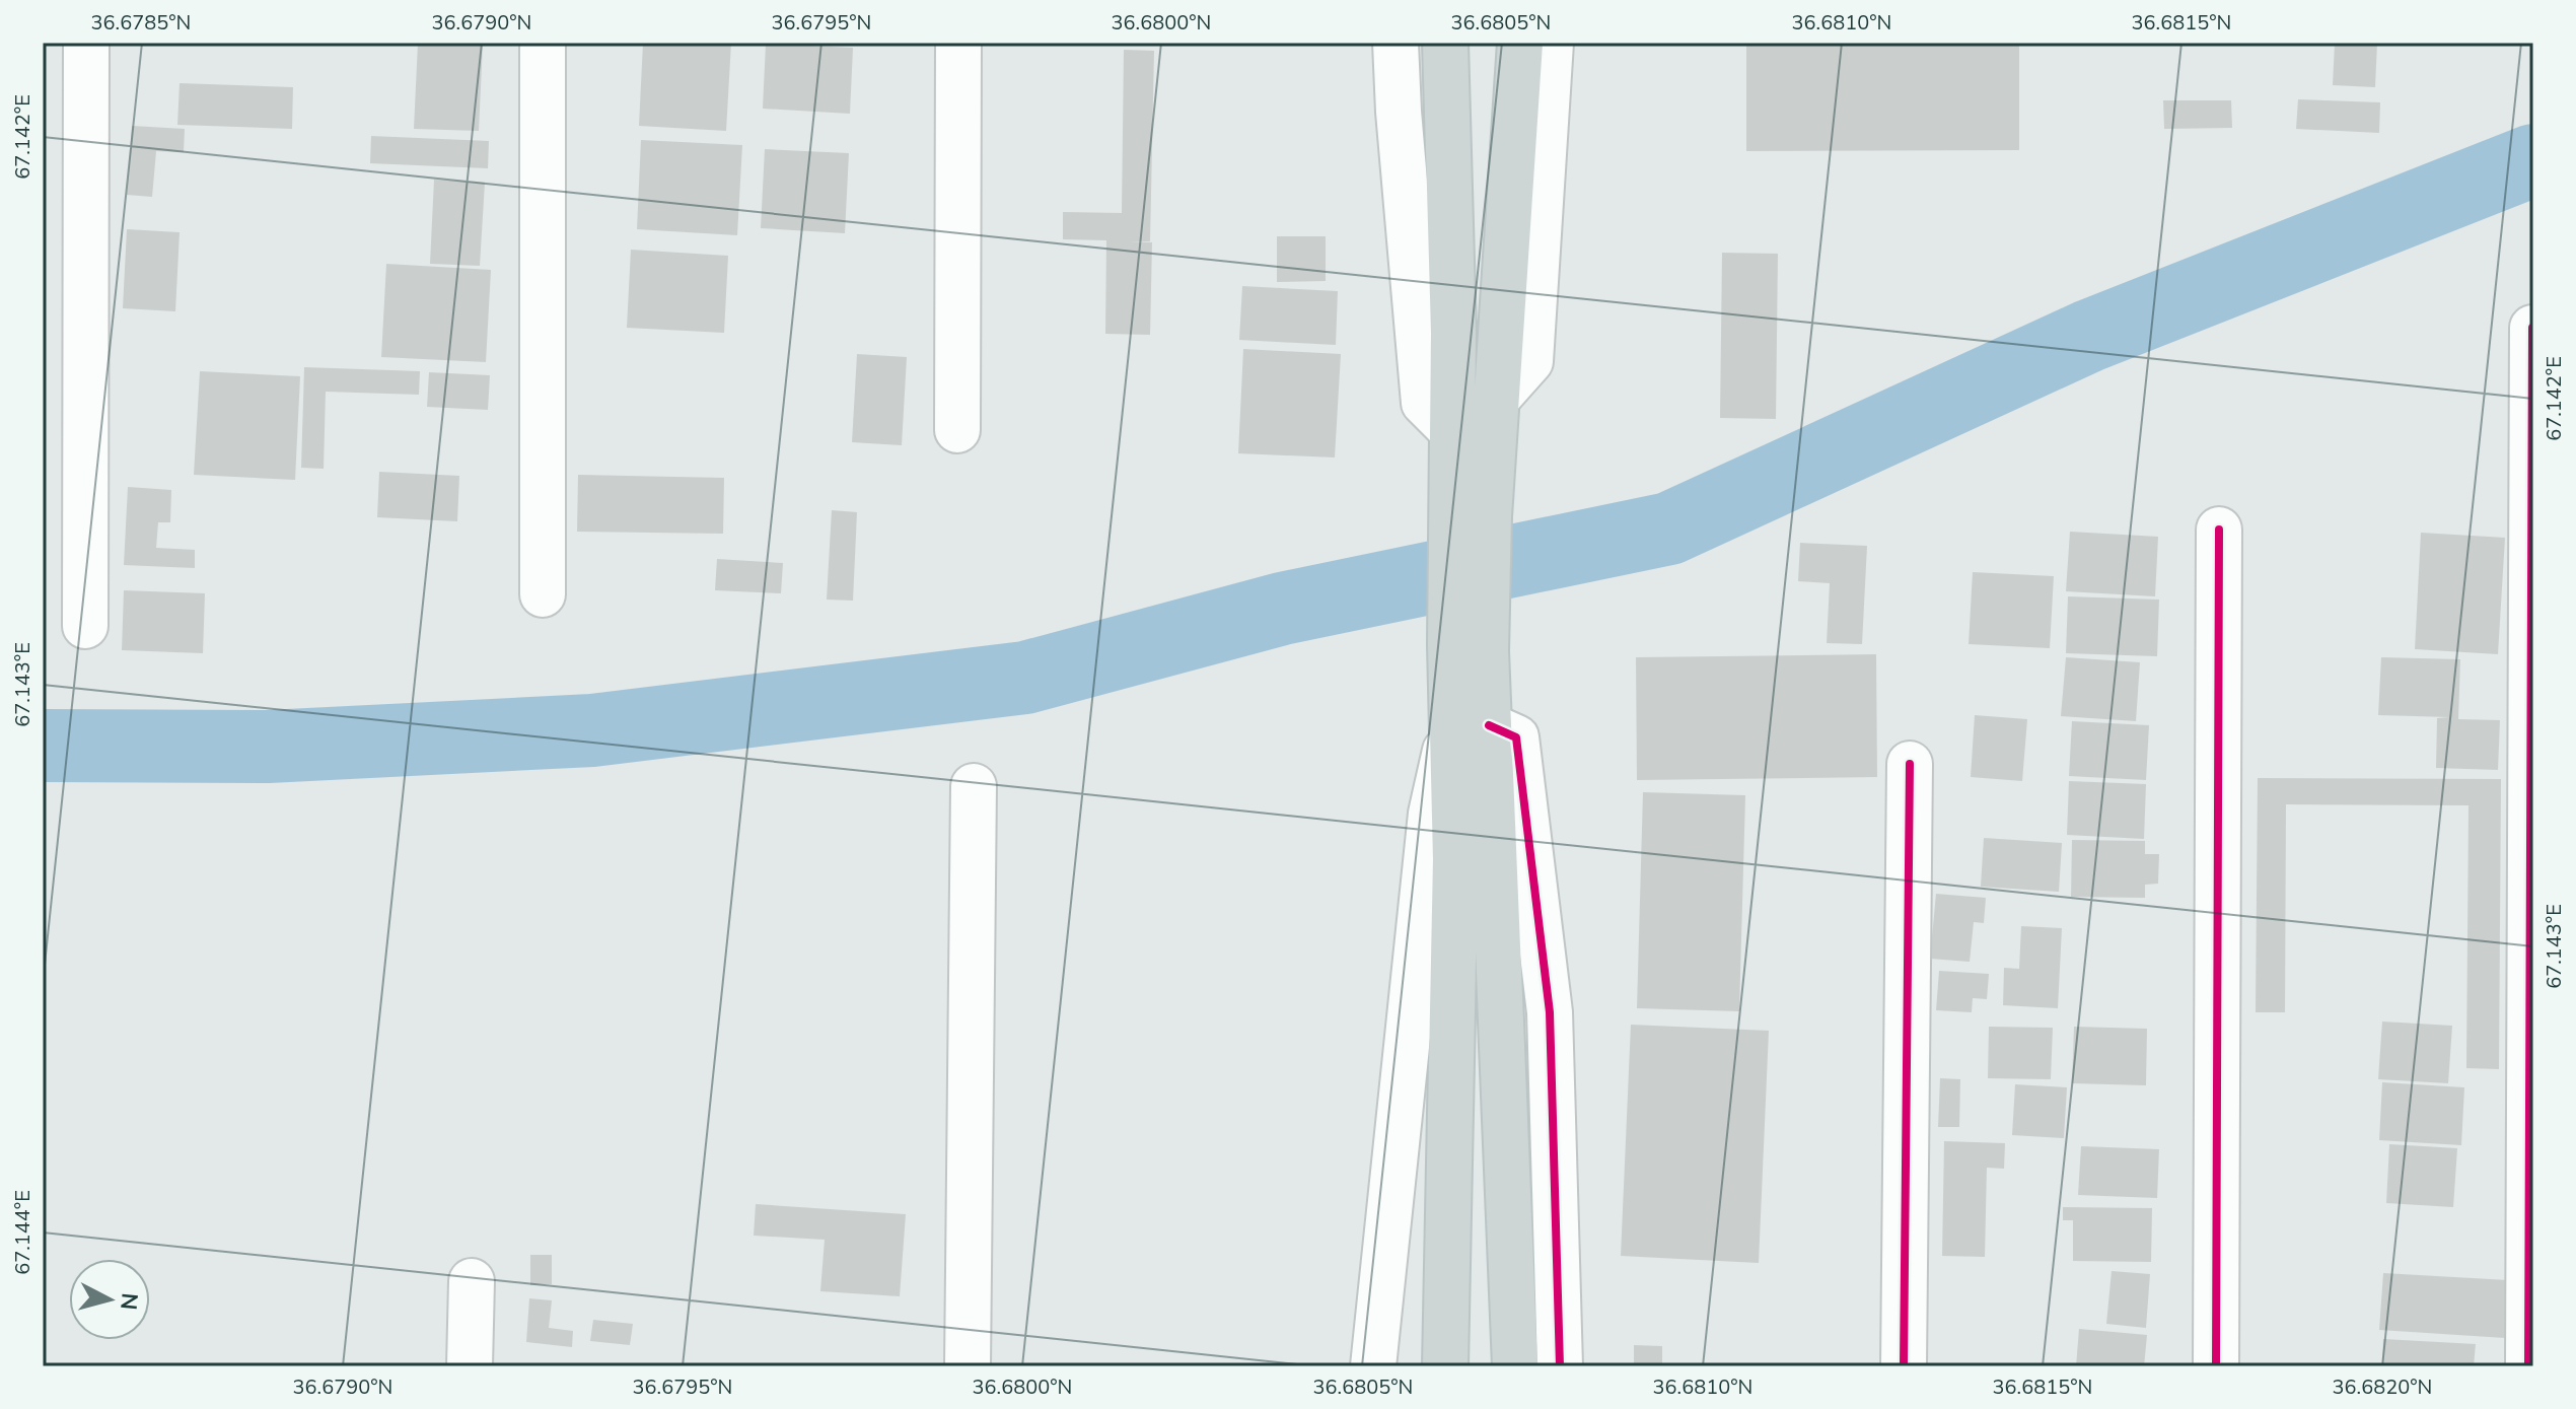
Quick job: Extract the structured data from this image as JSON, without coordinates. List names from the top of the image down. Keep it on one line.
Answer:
{"north":"right","coordinates":["36.6785°N","36.6790°N","36.6795°N","36.6800°N","36.6805°N","36.6810°N","36.6815°N","67.142°E","67.143°E","67.144°E","36.6820°N"]}
